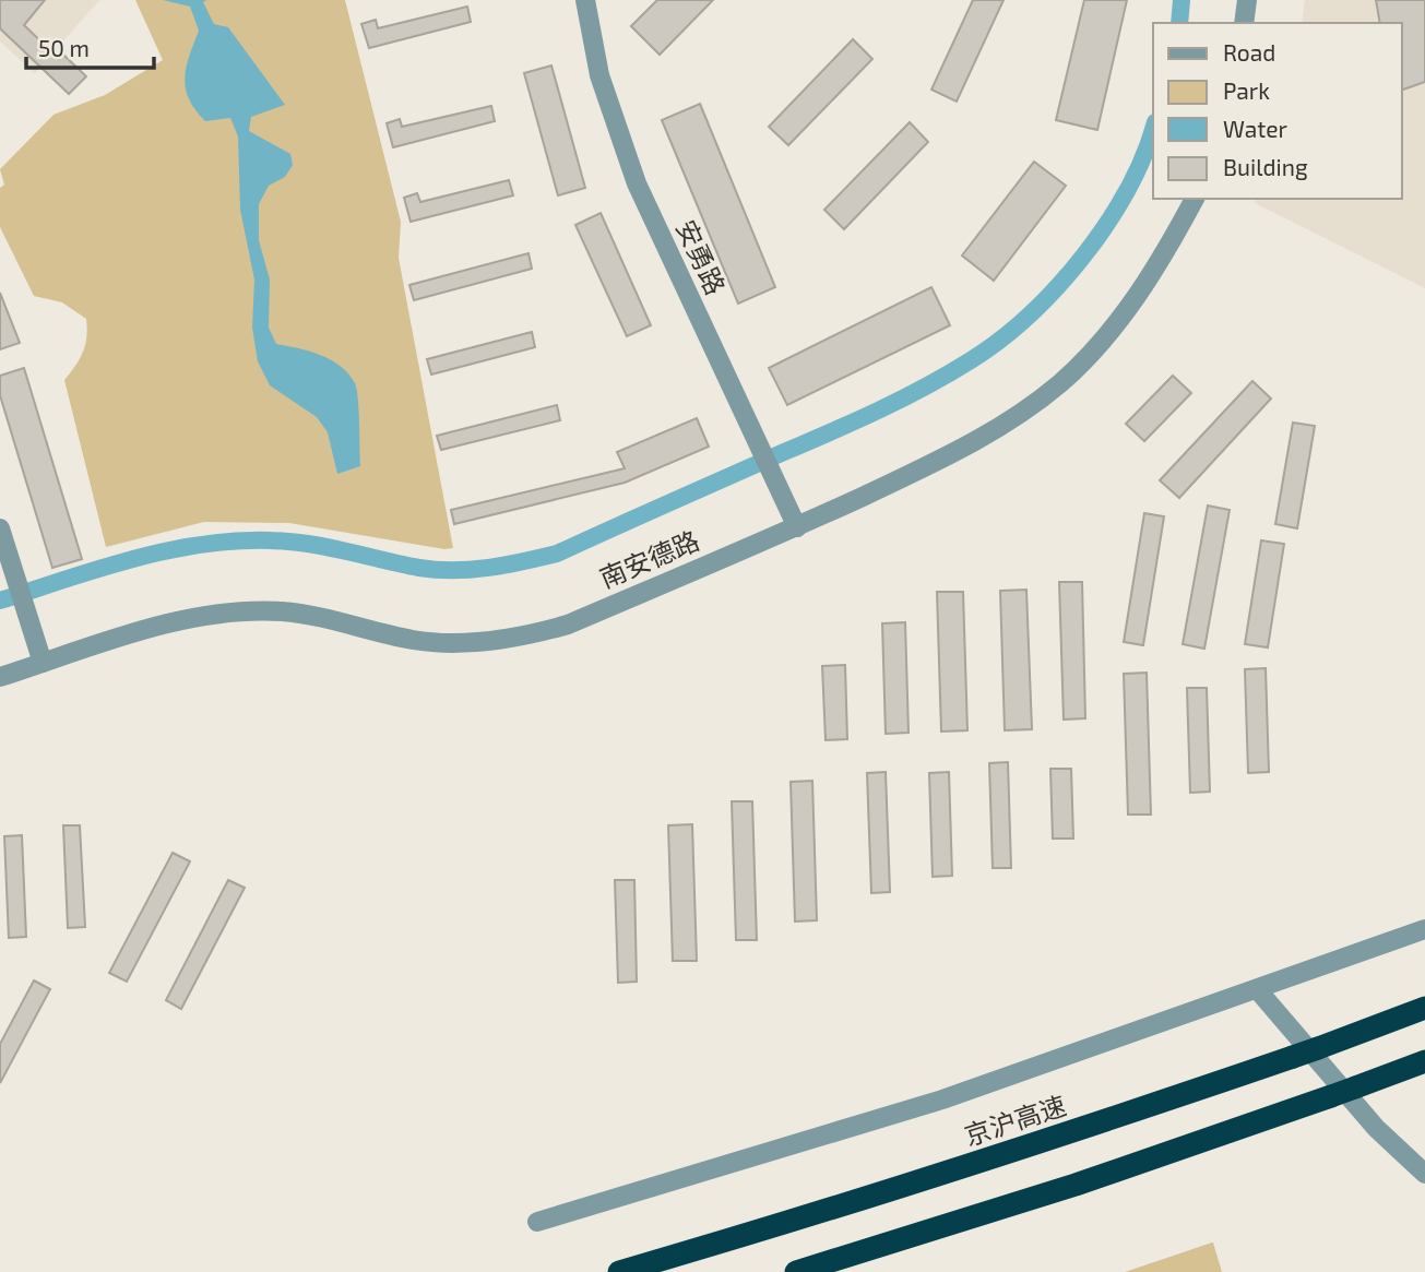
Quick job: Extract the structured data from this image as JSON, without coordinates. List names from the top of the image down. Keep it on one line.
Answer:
{"streets":{"highway":["京沪高速"],"street":["安勇路","南安德路"]},"crossings":[["安勇路","南安德路"]],"legend":["Road","Park","Water","Building"],"scale_bar":"50 m"}
